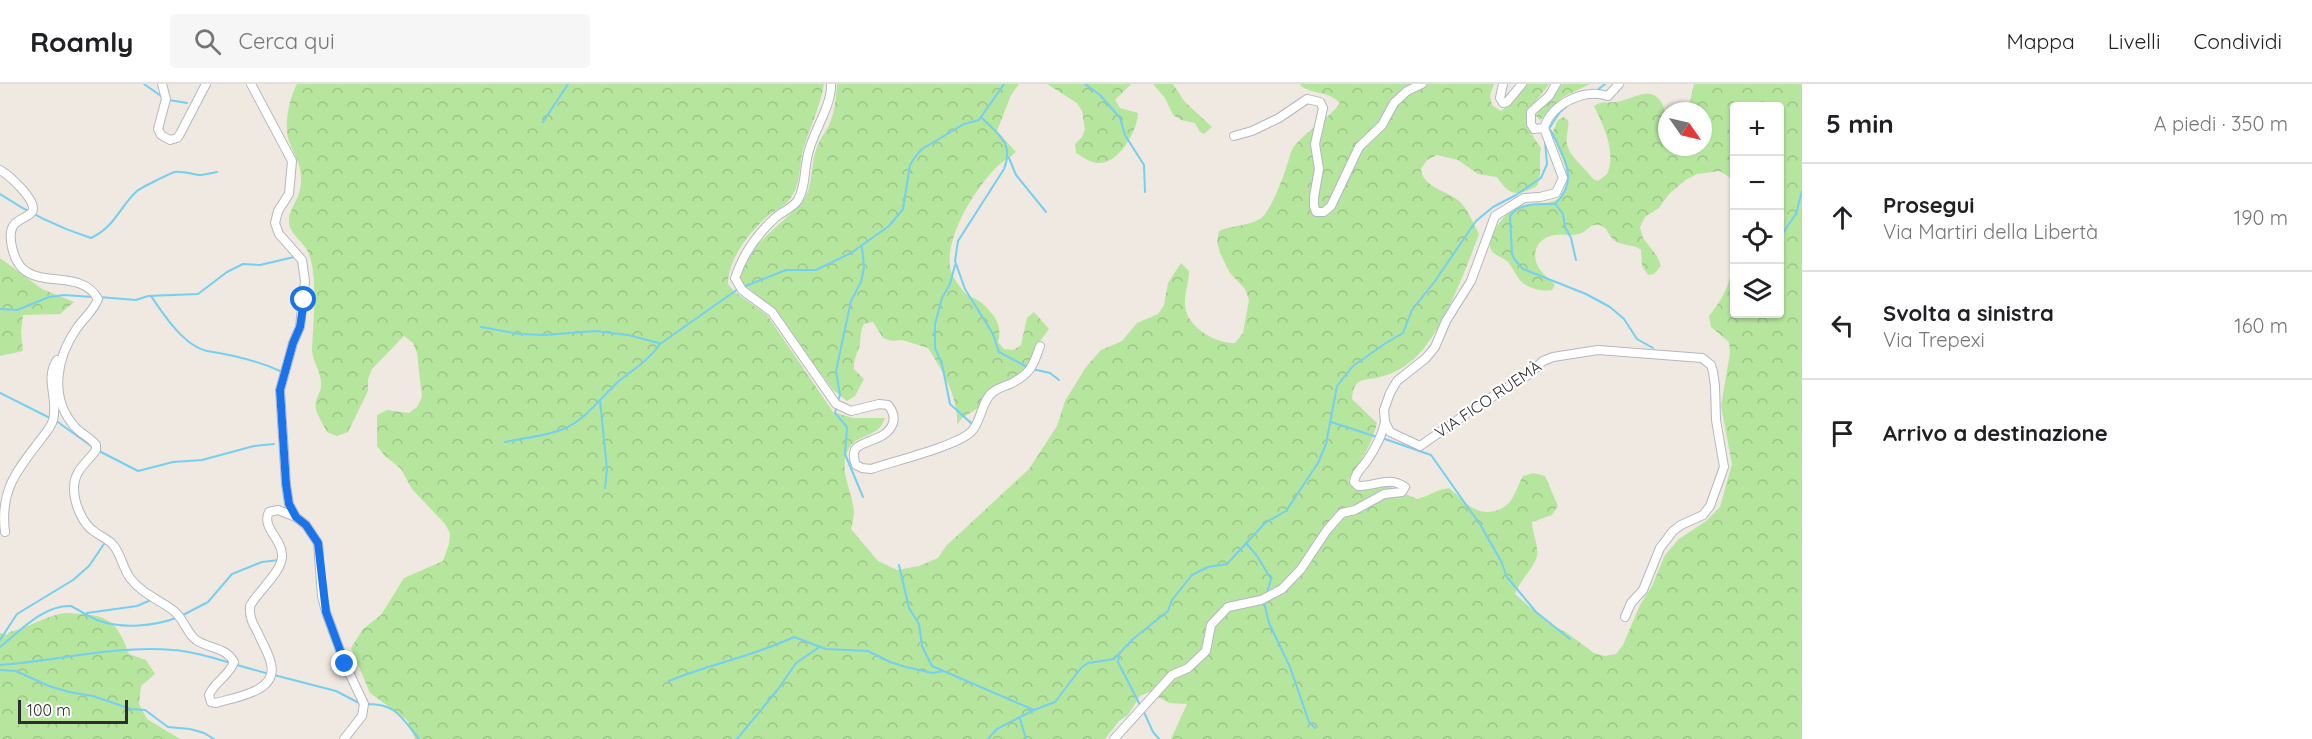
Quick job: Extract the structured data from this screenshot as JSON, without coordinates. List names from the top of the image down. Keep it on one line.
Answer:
{"streets":{"street":["VIA FICO RUEMÀ"]},"scale_bar":"100 m","north":"bottom right","page":{"header":"Roamly","search":"Cerca qui","nav":["Mappa","Livelli","Condividi"],"heading":["5 min","A piedi · 350 m"],"map_buttons":["+","−"],"list":[["Prosegui","Via Martiri della Libertà","190 m"],["Svolta a sinistra","Via Trepexi","160 m"],"Arrivo a destinazione"],"scale":"100 m"}}
